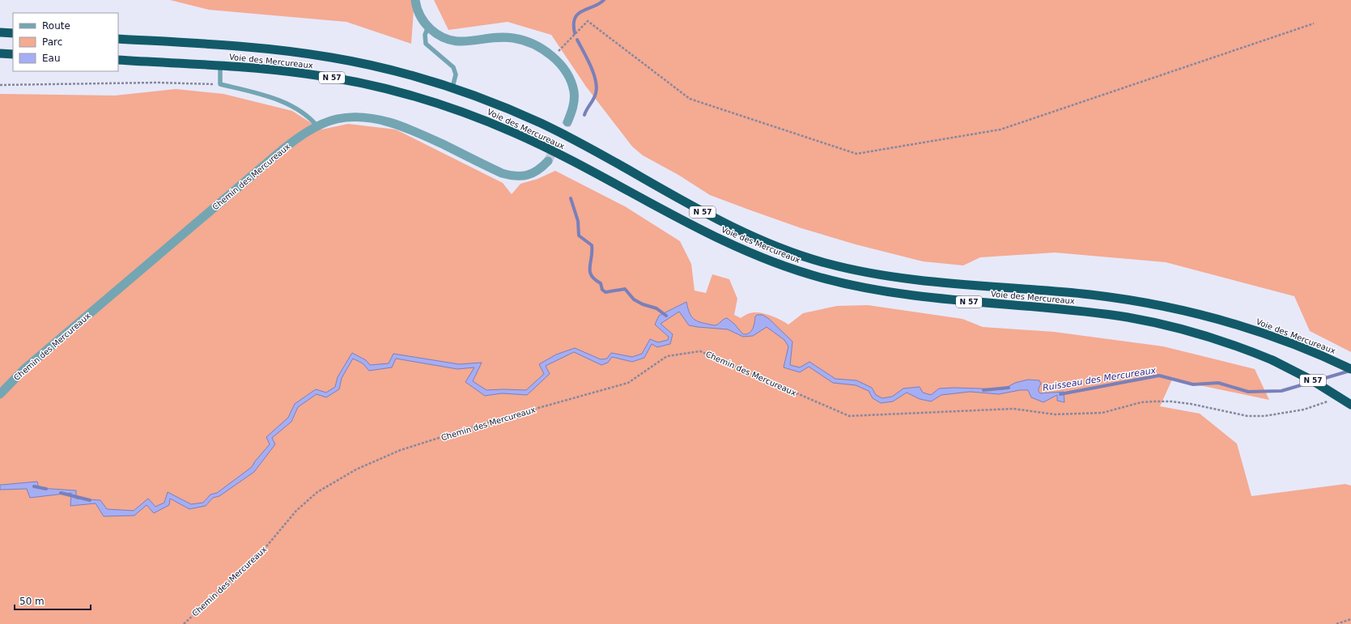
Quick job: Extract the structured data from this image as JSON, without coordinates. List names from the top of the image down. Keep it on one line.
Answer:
{"streets":{"highway":["Voie des Mercureaux","N 57"],"street":["Chemin des Mercureaux"]},"water":["Ruisseau des Mercureaux"],"legend":["Route","Parc","Eau"],"scale_bar":"50 m"}
